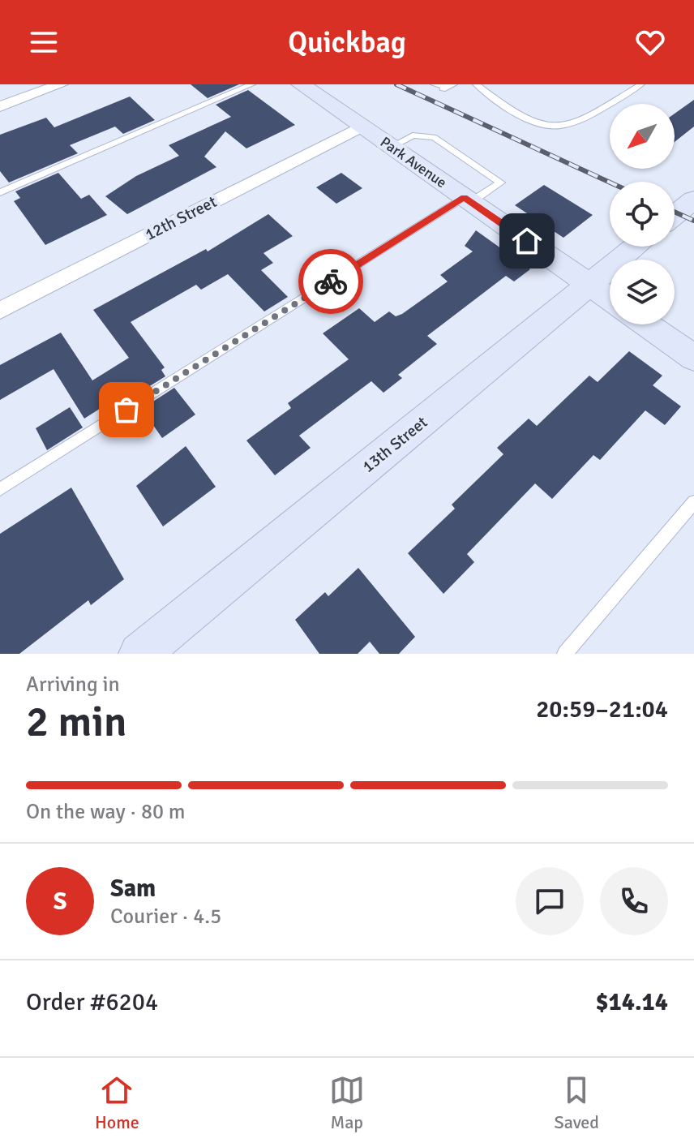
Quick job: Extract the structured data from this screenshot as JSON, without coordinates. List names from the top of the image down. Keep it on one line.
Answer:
{"streets":{"street":["Park Avenue","12th Street","13th Street"]},"crossings":[["Park Avenue","12th Street"],["Park Avenue","13th Street"]],"north":"bottom left","page":{"header":"Quickbag","heading":["2 min","Arriving in","20:59–21:04"],"panel":["Sam","Courier · 4.5","Order #6204","$14.14"],"bar":"On the way · 80 m","round":"S","tabs":["Home","Map","Saved"]}}
